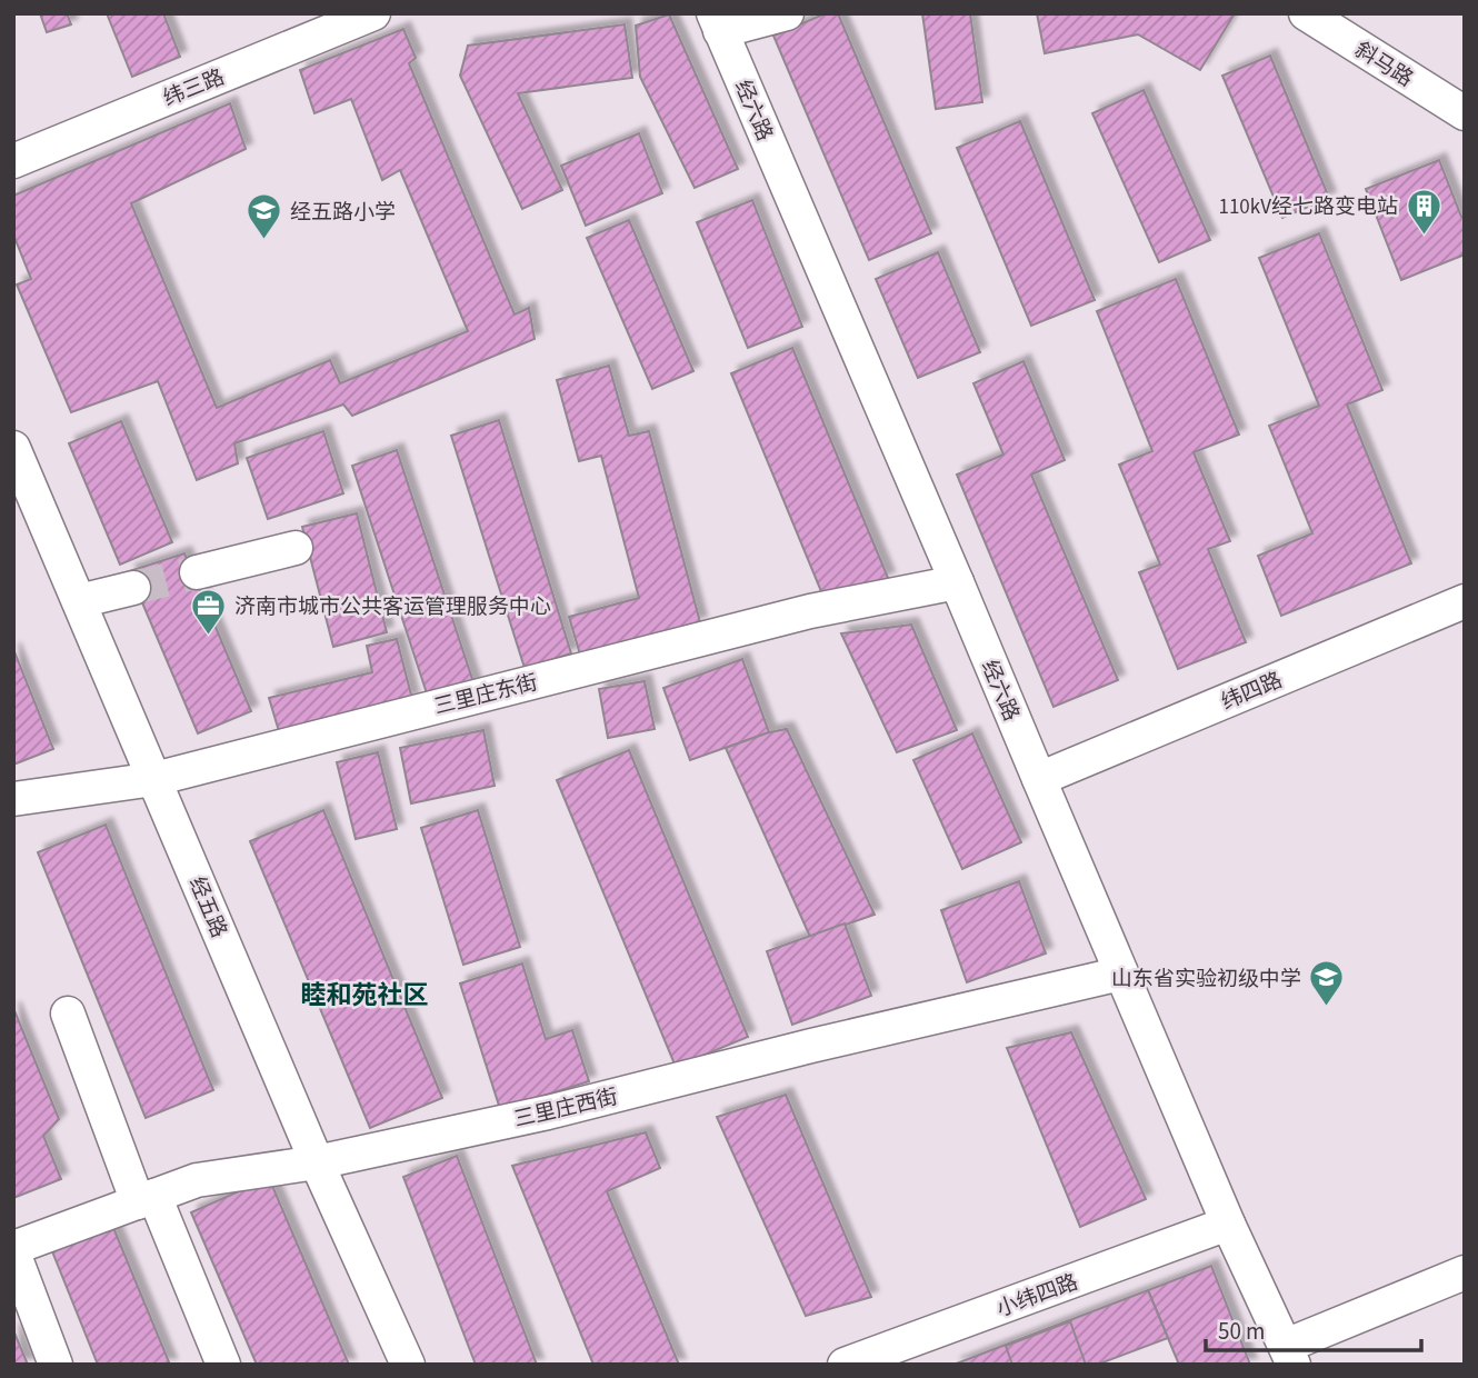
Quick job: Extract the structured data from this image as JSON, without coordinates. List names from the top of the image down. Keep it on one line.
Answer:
{"streets":{"street":["斜马路","纬三路","经六路","纬四路","三里庄东街","经五路","三里庄西街","小纬四路"]},"crossings":[["经六路","纬四路"],["经六路","三里庄东街"],["经六路","三里庄西街"],["经六路","小纬四路"],["三里庄东街","经五路"],["经五路","三里庄西街"]],"districts":["睦和苑社区"],"places":{"building":["110kV经七路变电站"],"school or university":["经五路小学","山东省实验初级中学"],"office":["济南市城市公共客运管理服务中心"]},"scale_bar":"50 m"}
